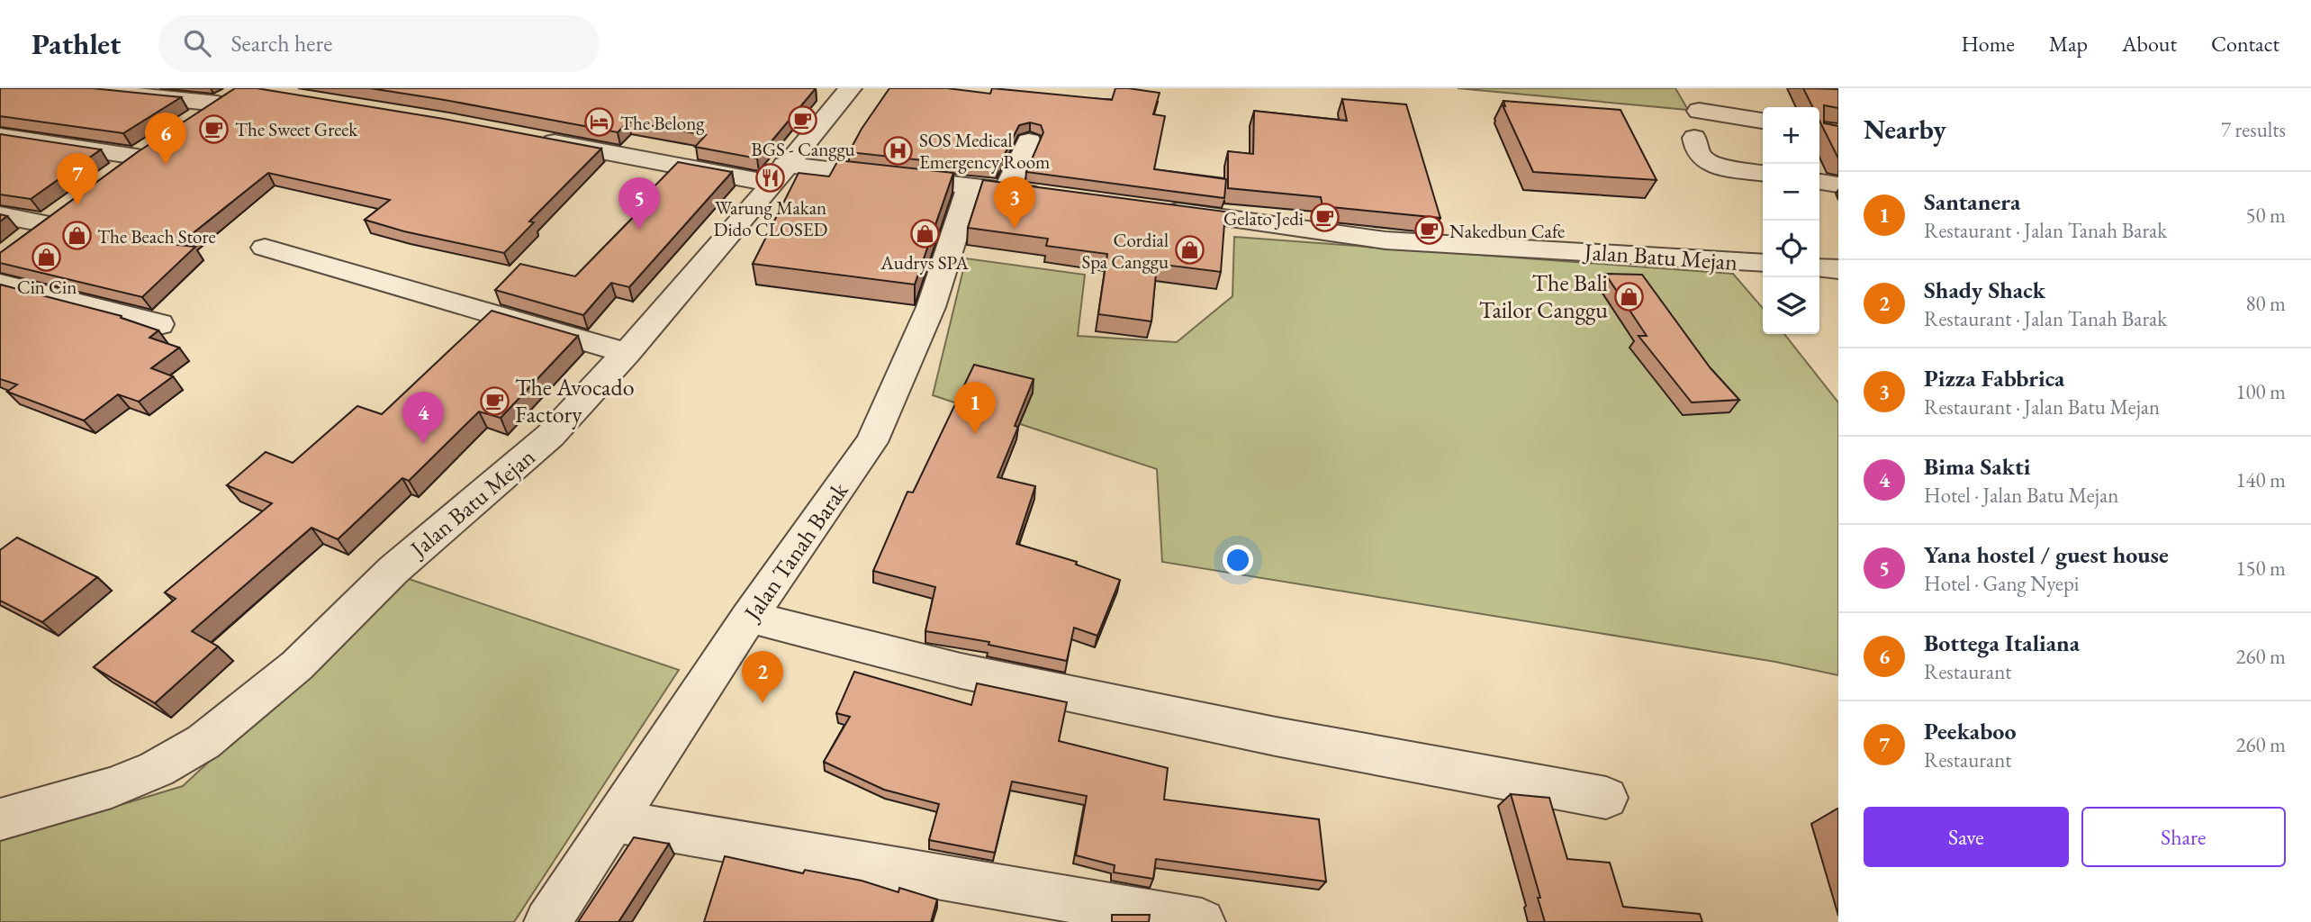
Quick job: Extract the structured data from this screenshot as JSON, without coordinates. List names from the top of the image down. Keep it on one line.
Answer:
{"streets":{"street":["Jalan Batu Mejan","Jalan Tanah Barak"]},"places":{"cafe":["BGS - Canggu","The Sweet Greek","Gelato Jedi","Nakedbun Cafe","The Avocado Factory"],"hotel":["The Belong"],"hospital":["SOS Medical Emergency Room"],"restaurant":["Warung Makan Dido CLOSED"],"shop":["Audrys SPA","The Beach Store","Cordial Spa Canggu","Cin Cin","The Bali Tailor Canggu"]},"page":{"header":"Pathlet","search":"Search here","nav":["Home","Map","About","Contact"],"heading":["Nearby","7 results"],"map_buttons":["+","−"],"pins":["6","7","3","5","1","4","2"],"list":[{"mark":"1","name":"Santanera","note":"Restaurant · Jalan Tanah Barak","value":"50 m"},{"mark":"2","name":"Shady Shack","note":"Restaurant · Jalan Tanah Barak","value":"80 m"},{"mark":"3","name":"Pizza Fabbrica","note":"Restaurant · Jalan Batu Mejan","value":"100 m"},{"mark":"4","name":"Bima Sakti","note":"Hotel · Jalan Batu Mejan","value":"140 m"},{"mark":"5","name":"Yana hostel / guest house","note":"Hotel · Gang Nyepi","value":"150 m"},{"mark":"6","name":"Bottega Italiana","note":"Restaurant","value":"260 m"},{"mark":"7","name":"Peekaboo","note":"Restaurant","value":"260 m"}],"buttons":["Save","Share"]}}
